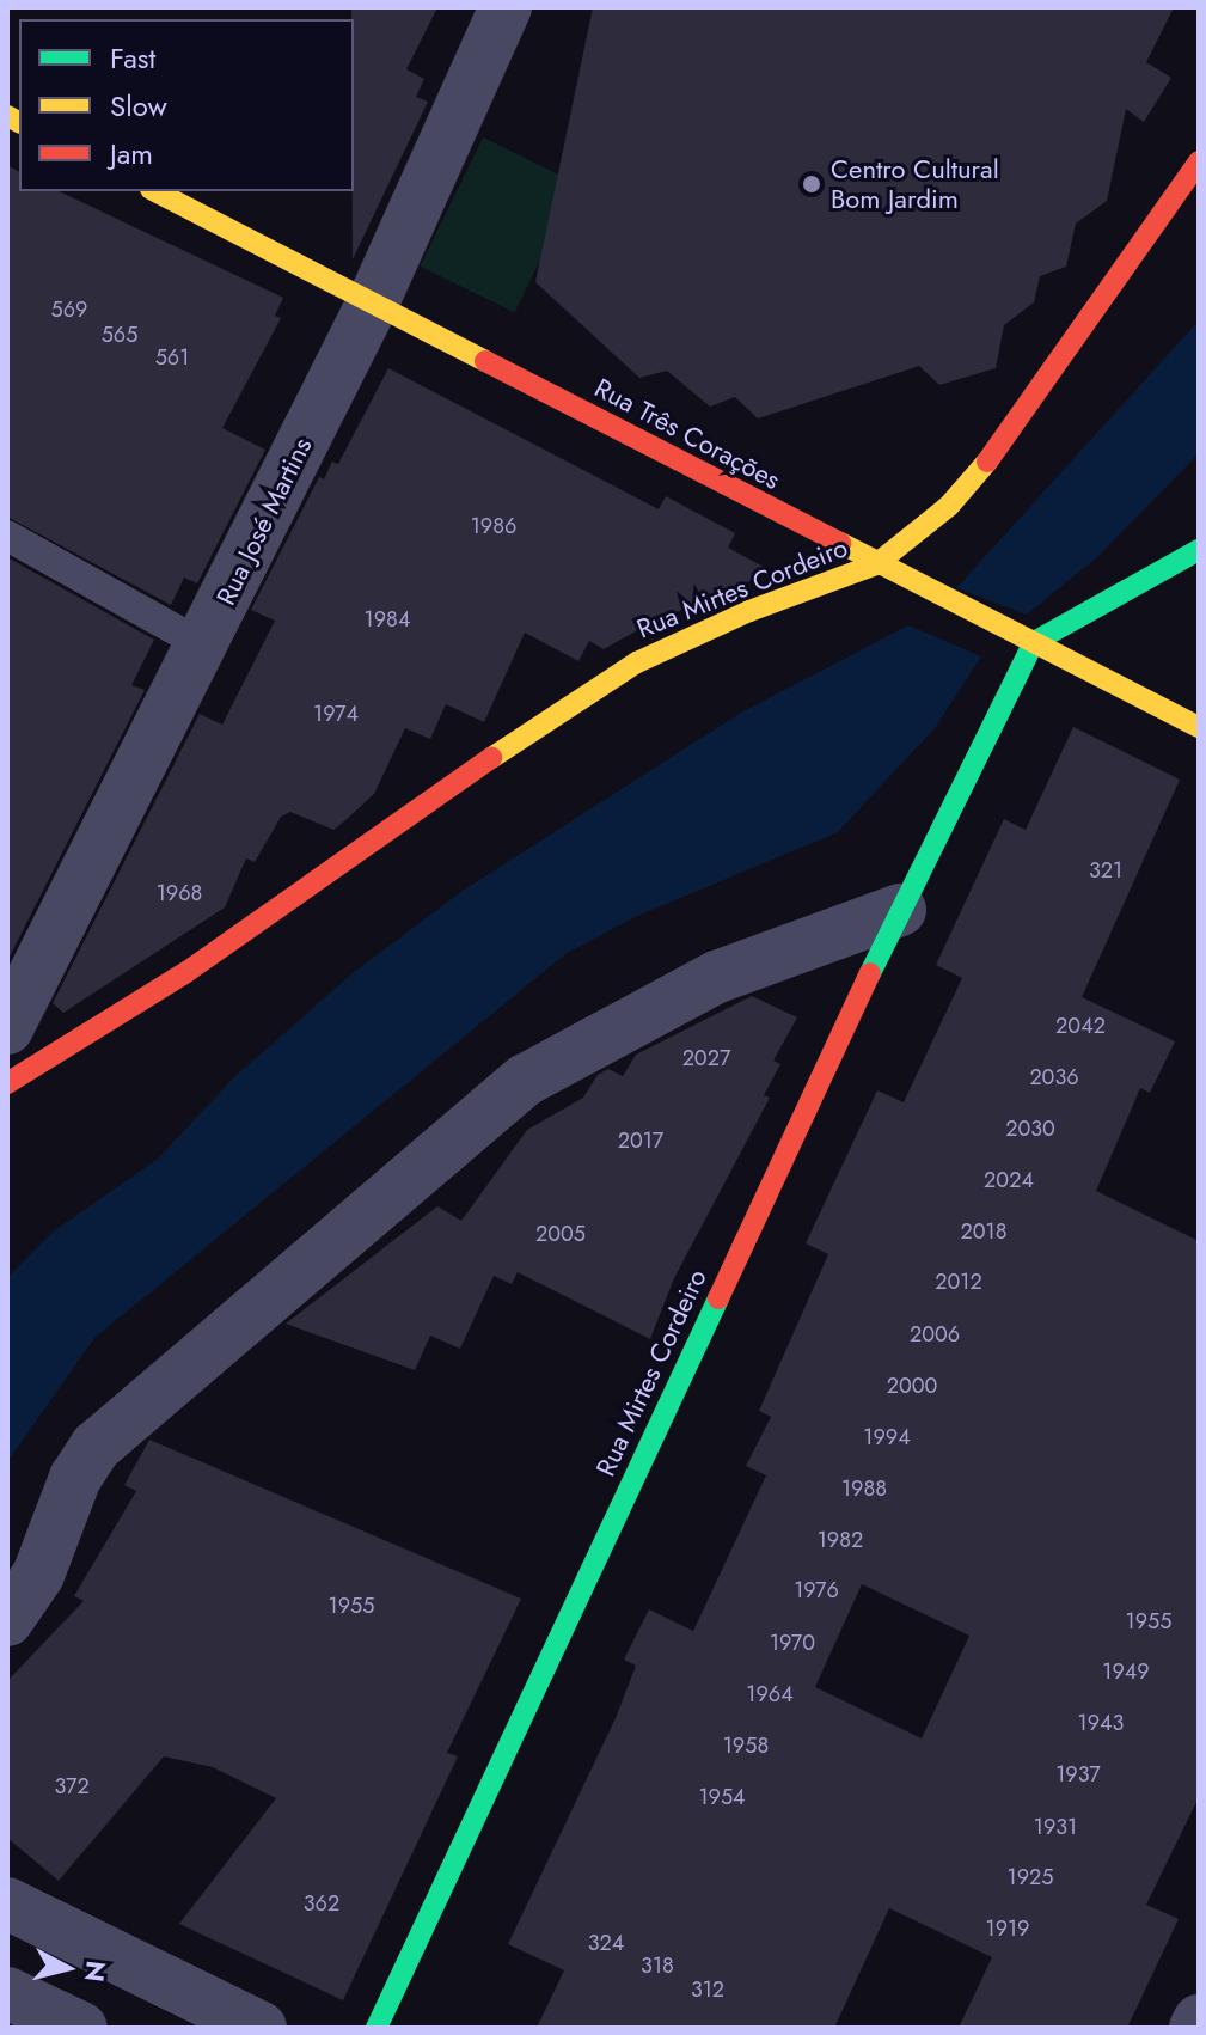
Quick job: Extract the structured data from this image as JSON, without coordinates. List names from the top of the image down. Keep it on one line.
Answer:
{"streets":{"street":["Rua Três Corações","Rua José Martins","Rua Mirtes Cordeiro"]},"crossings":[["Rua Três Corações","Rua José Martins"],["Rua Três Corações","Rua Mirtes Cordeiro"]],"places":["Centro Cultural Bom Jardim"],"house_numbers":["569","565","561","1986","1984","1974","321","1968","2042","2027","2036","2030","2017","2024","2018","2005","2012","2006","2000","1994","1988","1982","1976","1955","1955","1970","1949","1964","1943","1958","1937","372","1954","1931","1925","362","1919","324","318","312"],"legend":["Fast","Slow","Jam"],"north":"right"}
